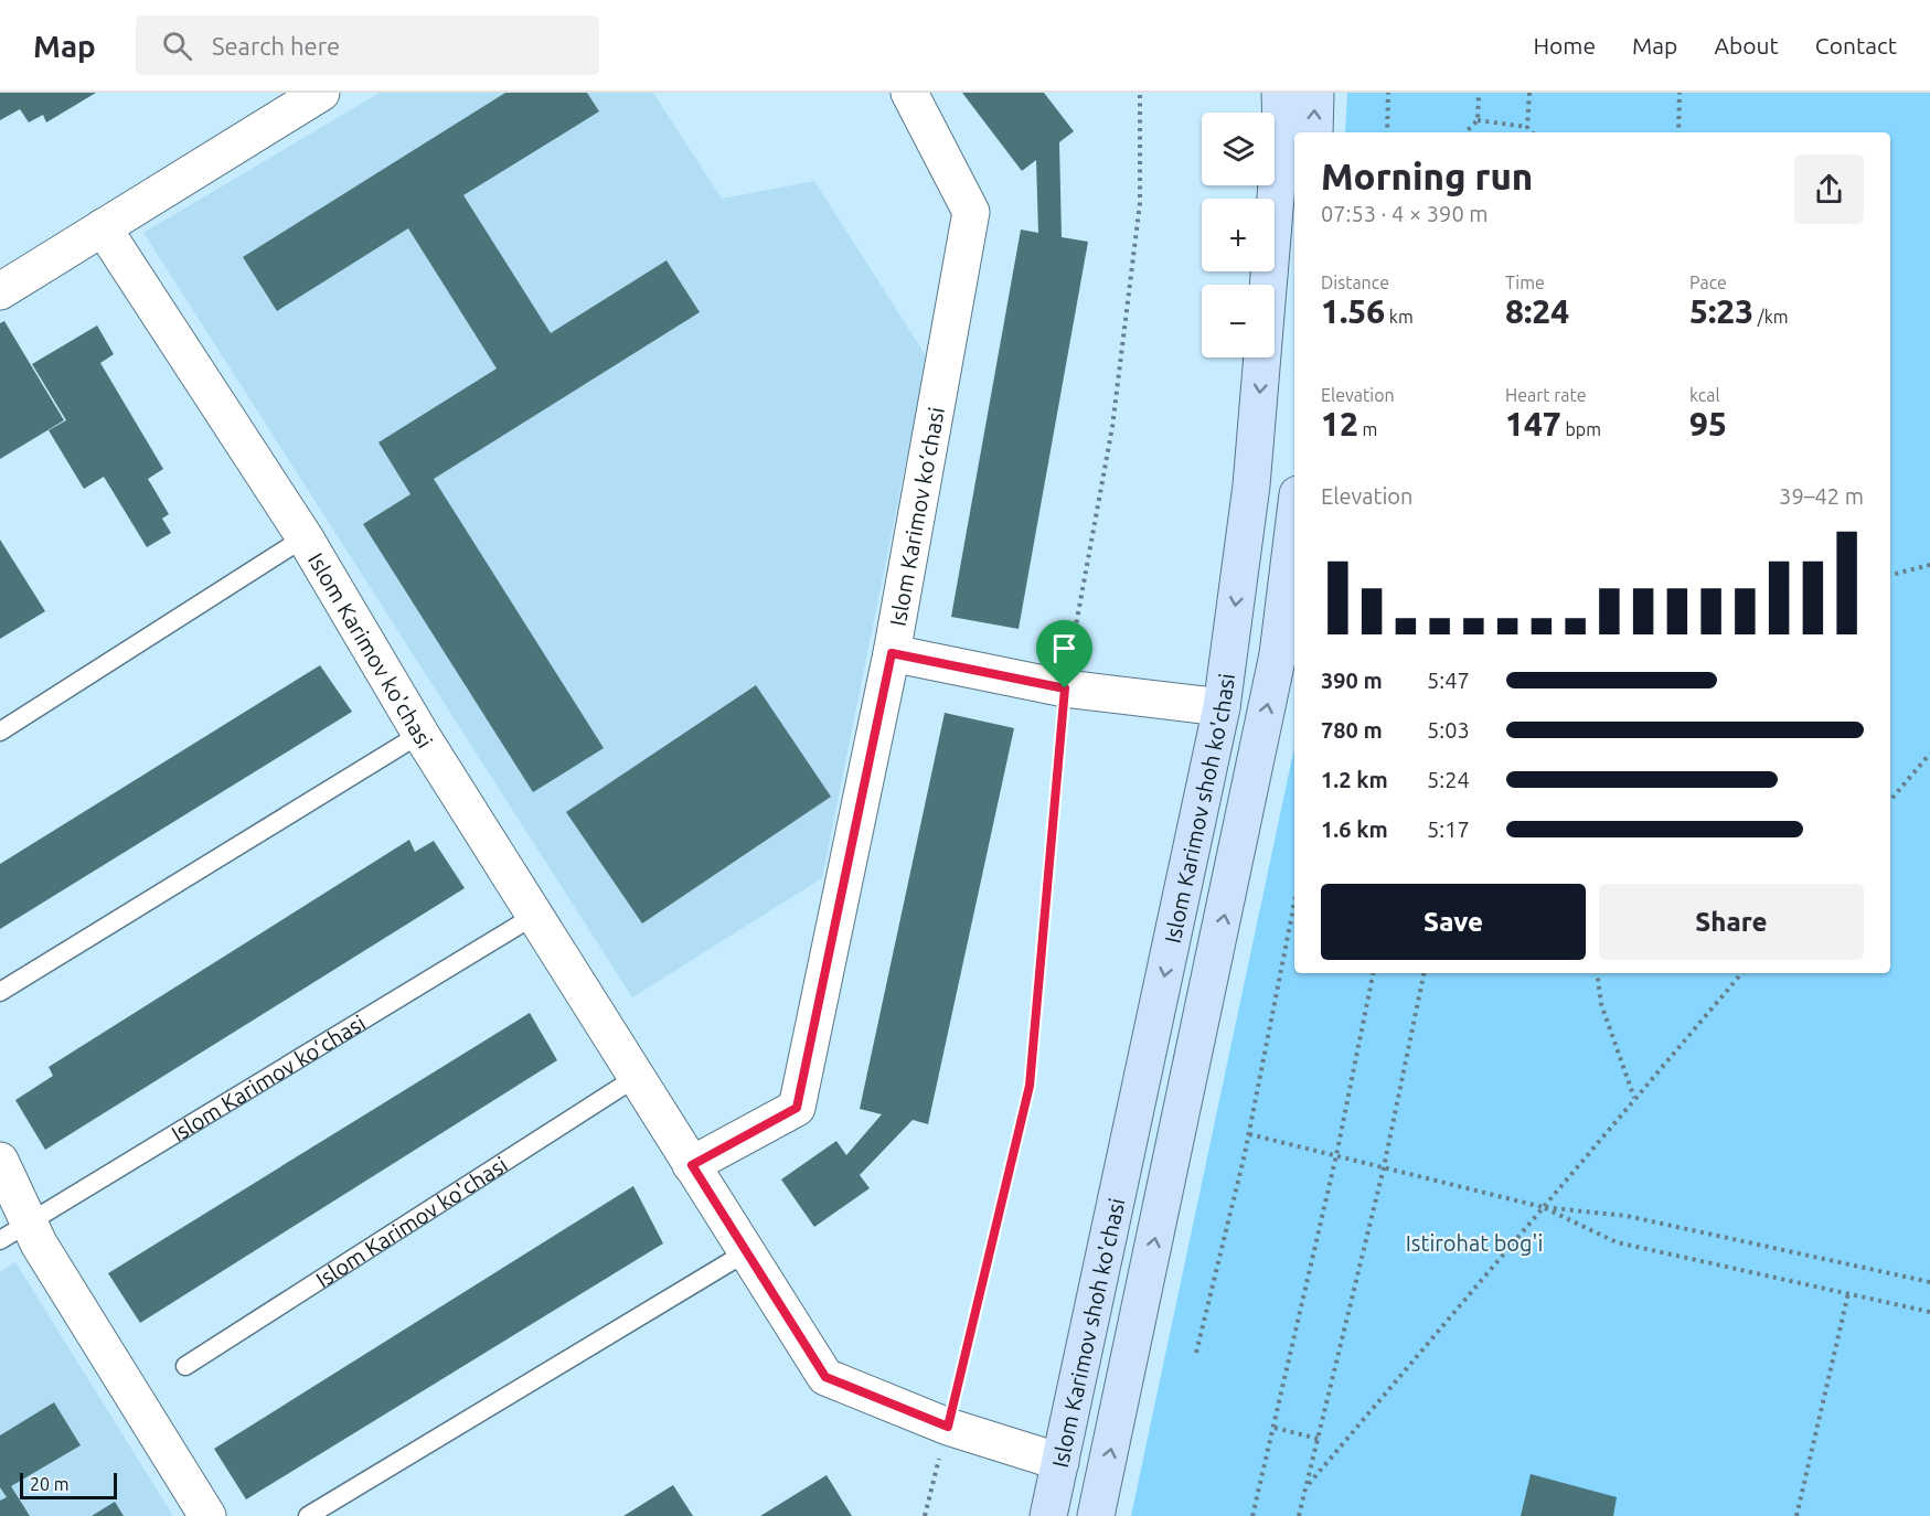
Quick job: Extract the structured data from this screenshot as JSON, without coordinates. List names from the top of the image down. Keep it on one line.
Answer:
{"streets":{"main road":["Islom Karimov shoh ko'chasi"],"street":["Islom Karimov ko‘chasi","Islom Karimov ko'chasi"]},"crossings":[["Islom Karimov ko‘chasi","Islom Karimov ko'chasi"],["Islom Karimov ko'chasi","Islom Karimov shoh ko'chasi"]],"parks":["Istirohat bog'i"],"scale_bar":"20 m","page":{"header":"Map","search":"Search here","nav":["Home","Map","About","Contact"],"map_buttons":["+","−"],"heading":["Morning run","07:53 · 4 × 390 m"],"stats":[["Distance","1.56 km"],["Time","8:24"],["Pace","5:23 /km"],["Elevation","12 m"],["Heart rate","147 bpm"],["kcal","95"]],"chart":["Elevation","39–42 m"],"list":[{"name":"390 m","note":"5:47"},{"name":"780 m","note":"5:03"},{"name":"1.2 km","note":"5:24"},{"name":"1.6 km","note":"5:17"}],"buttons":["Save","Share"],"scale":"20 m"}}
